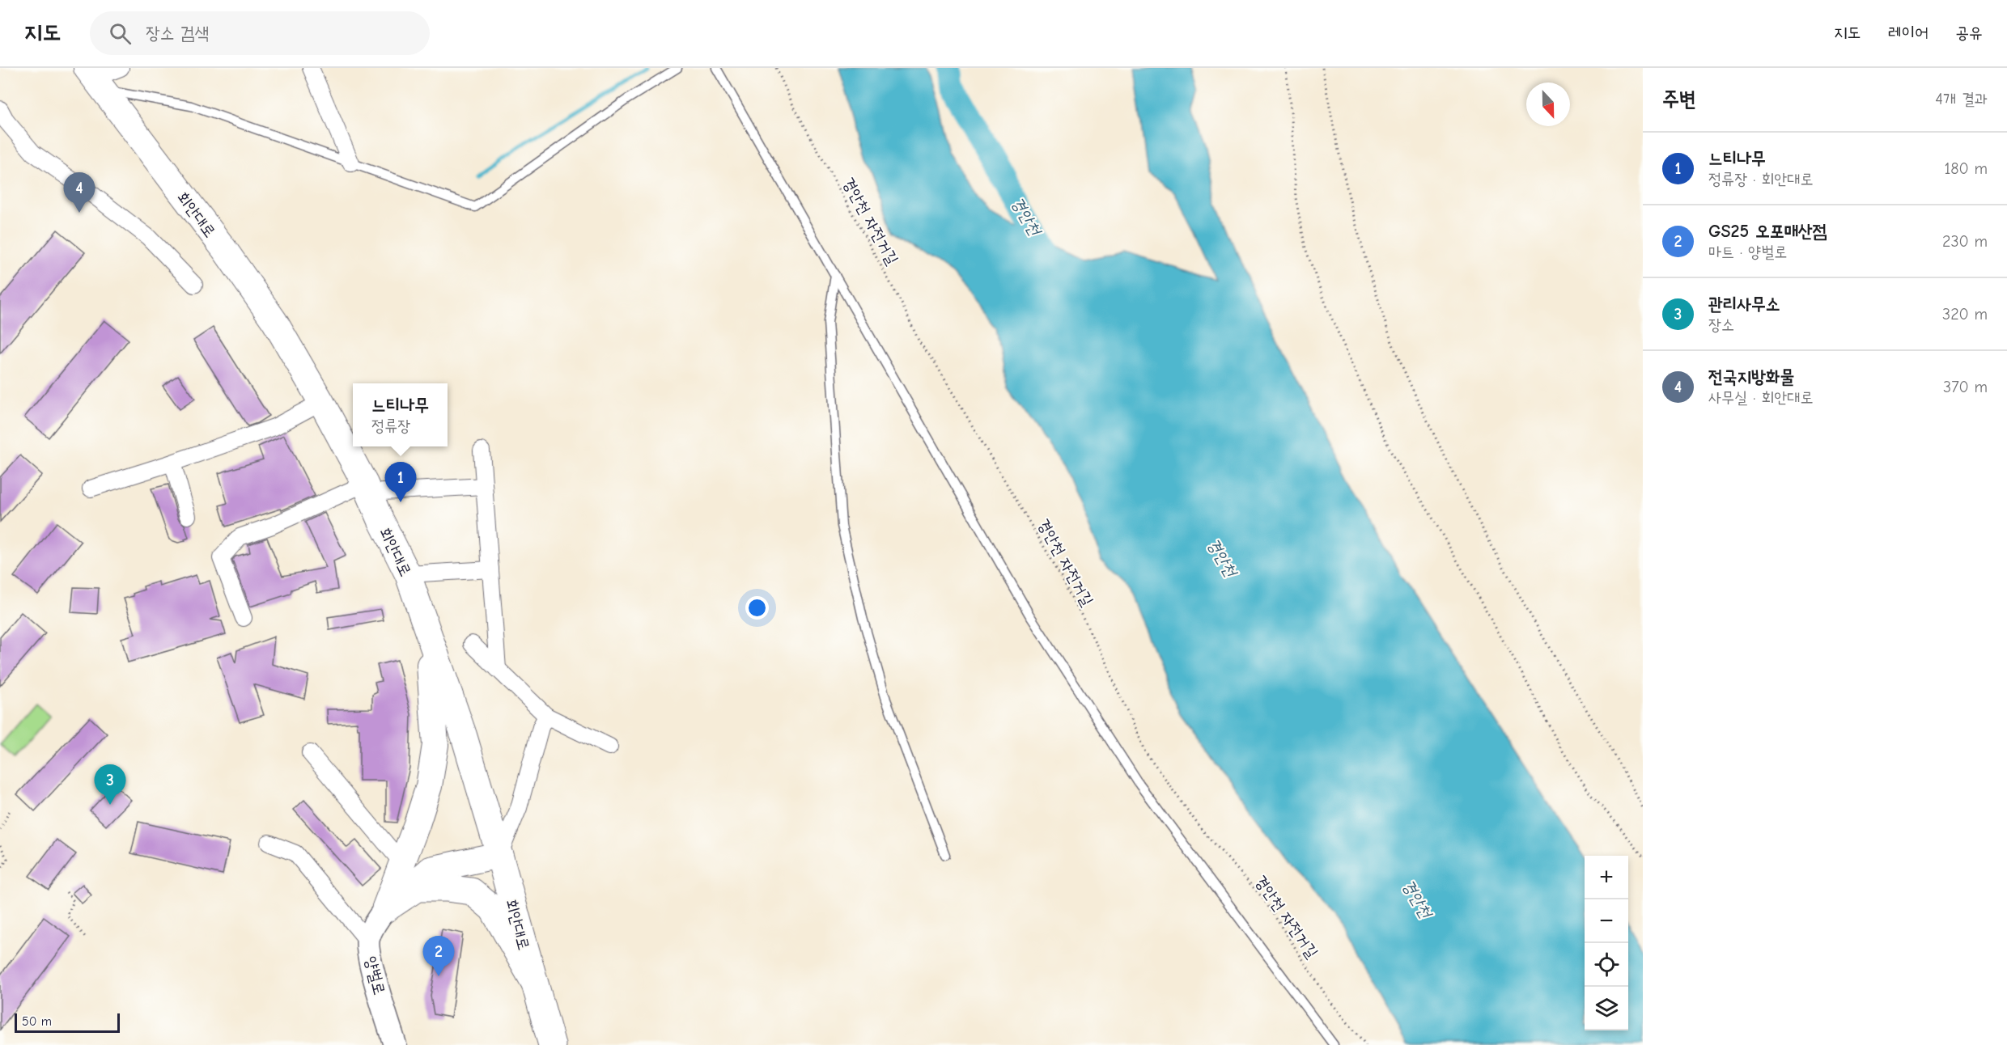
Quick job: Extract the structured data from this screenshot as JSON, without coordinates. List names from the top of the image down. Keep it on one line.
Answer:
{"streets":{"highway":["회안대로"],"street":["양벌로"],"path":["경안천 자전거길"]},"water":["경안천"],"scale_bar":"50 m","north":"bottom","page":{"header":"지도","search":"장소 검색","nav":["지도","레이어","공유"],"heading":["주변","4개 결과"],"list":[{"mark":"1","name":"느티나무","note":"정류장 · 회안대로","value":"180 m"},{"mark":"2","name":"GS25 오포매산점","note":"마트 · 양벌로","value":"230 m"},{"mark":"3","name":"관리사무소","note":"장소","value":"320 m"},{"mark":"4","name":"전국지방화물","note":"사무실 · 회안대로","value":"370 m"}],"pins":["4","1","3","2"],"popup":["느티나무","정류장"],"map_buttons":["+","−"],"scale":"50 m"}}
